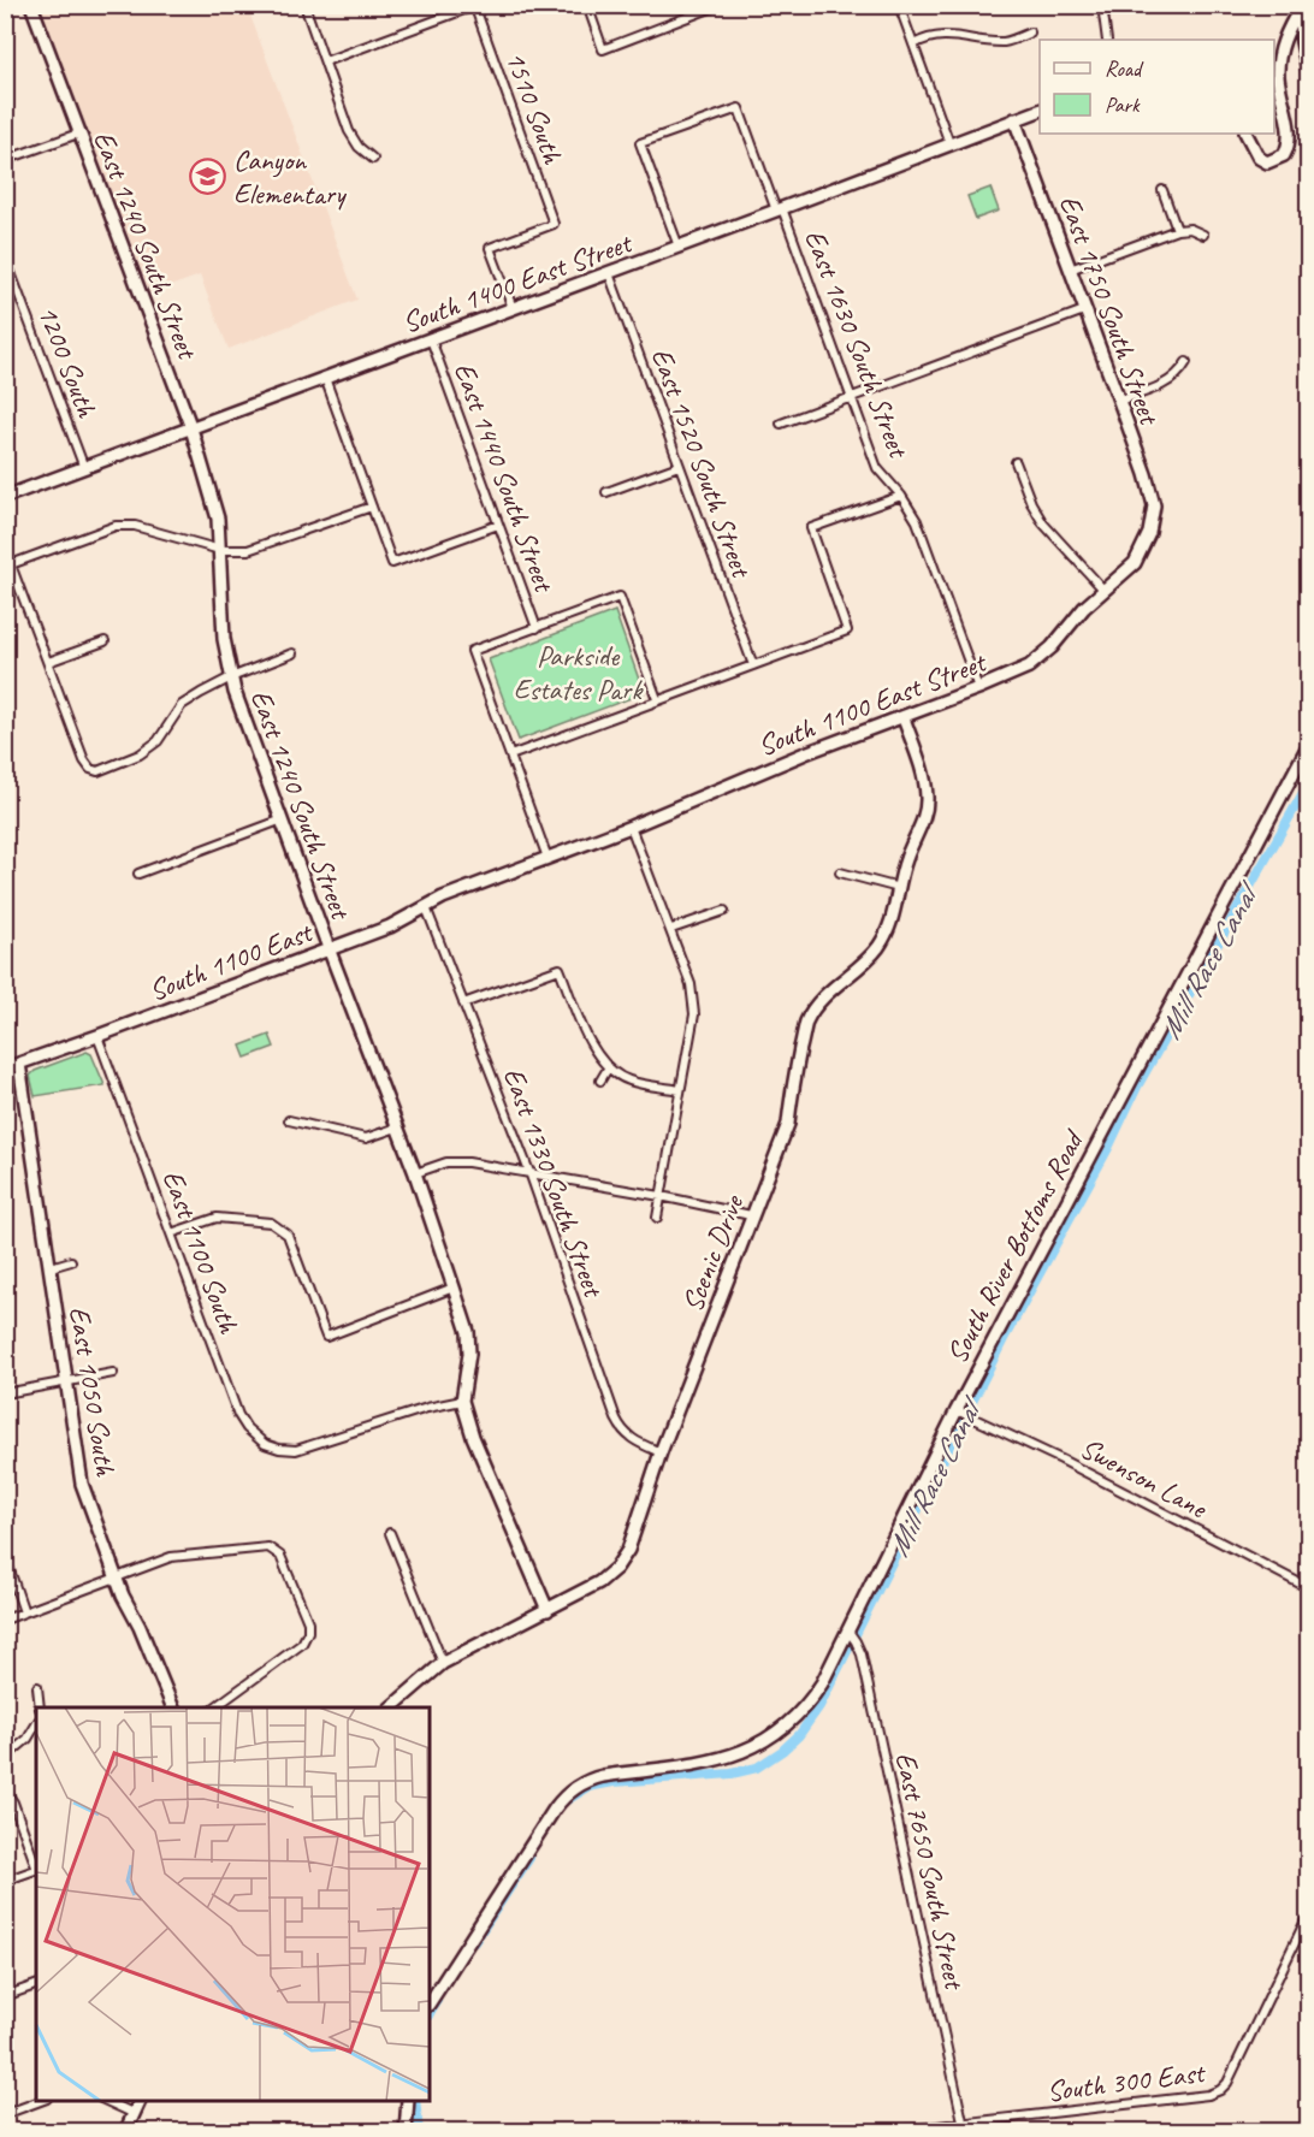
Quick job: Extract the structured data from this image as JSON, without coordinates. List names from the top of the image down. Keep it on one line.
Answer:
{"streets":{"street":["1510 South","East 1240 South Street","South 1400 East Street","East 1750 South Street","East 1630 South Street","1200 South","East 1520 South Street","East 1440 South Street","South 1100 East Street","South 1100 East","East 1330 South Street","South River Bottoms Road","East 1100 South","Scenic Drive","East 1050 South","Swenson Lane","East 7650 South Street","South 300 East"]},"crossings":[["1510 South","South 1400 East Street"],["East 1240 South Street","South 1400 East Street"],["East 1240 South Street","South 1100 East"],["East 1240 South Street","East 1100 South"],["East 1240 South Street","Scenic Drive"],["South 1400 East Street","East 1750 South Street"],["South 1400 East Street","East 1630 South Street"],["South 1400 East Street","1200 South"],["South 1400 East Street","East 1520 South Street"],["South 1400 East Street","East 1440 South Street"],["East 1750 South Street","South 1100 East Street"],["East 1630 South Street","South 1100 East Street"],["South 1100 East Street","South 1100 East"],["South 1100 East Street","Scenic Drive"],["South 1100 East","East 1330 South Street"],["South 1100 East","East 1100 South"],["South 1100 East","East 1050 South"],["East 1330 South Street","Scenic Drive"],["South River Bottoms Road","Swenson Lane"],["South River Bottoms Road","East 7650 South Street"],["East 7650 South Street","South 300 East"]],"water":["Mill Race Canal"],"parks":["Parkside Estates Park"],"places":{"school or university":["Canyon Elementary"]},"legend":["Road","Park"]}
